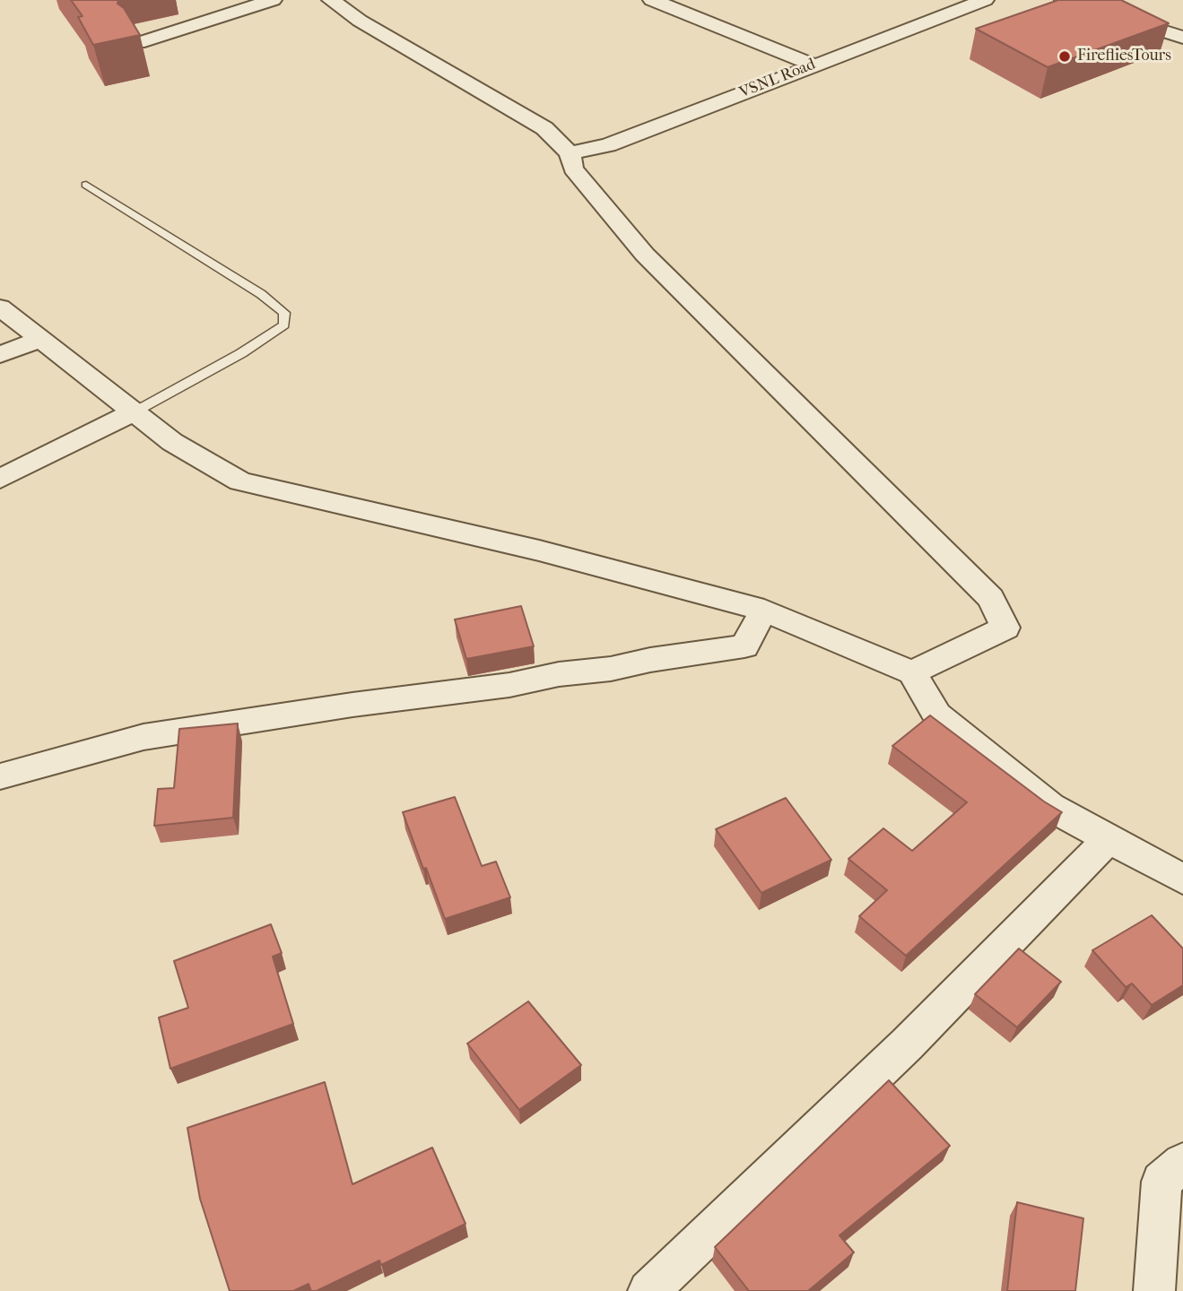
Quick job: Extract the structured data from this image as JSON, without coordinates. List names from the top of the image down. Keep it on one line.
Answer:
{"streets":{"street":["VSNL Road"]},"places":["FirefliesTours"]}
